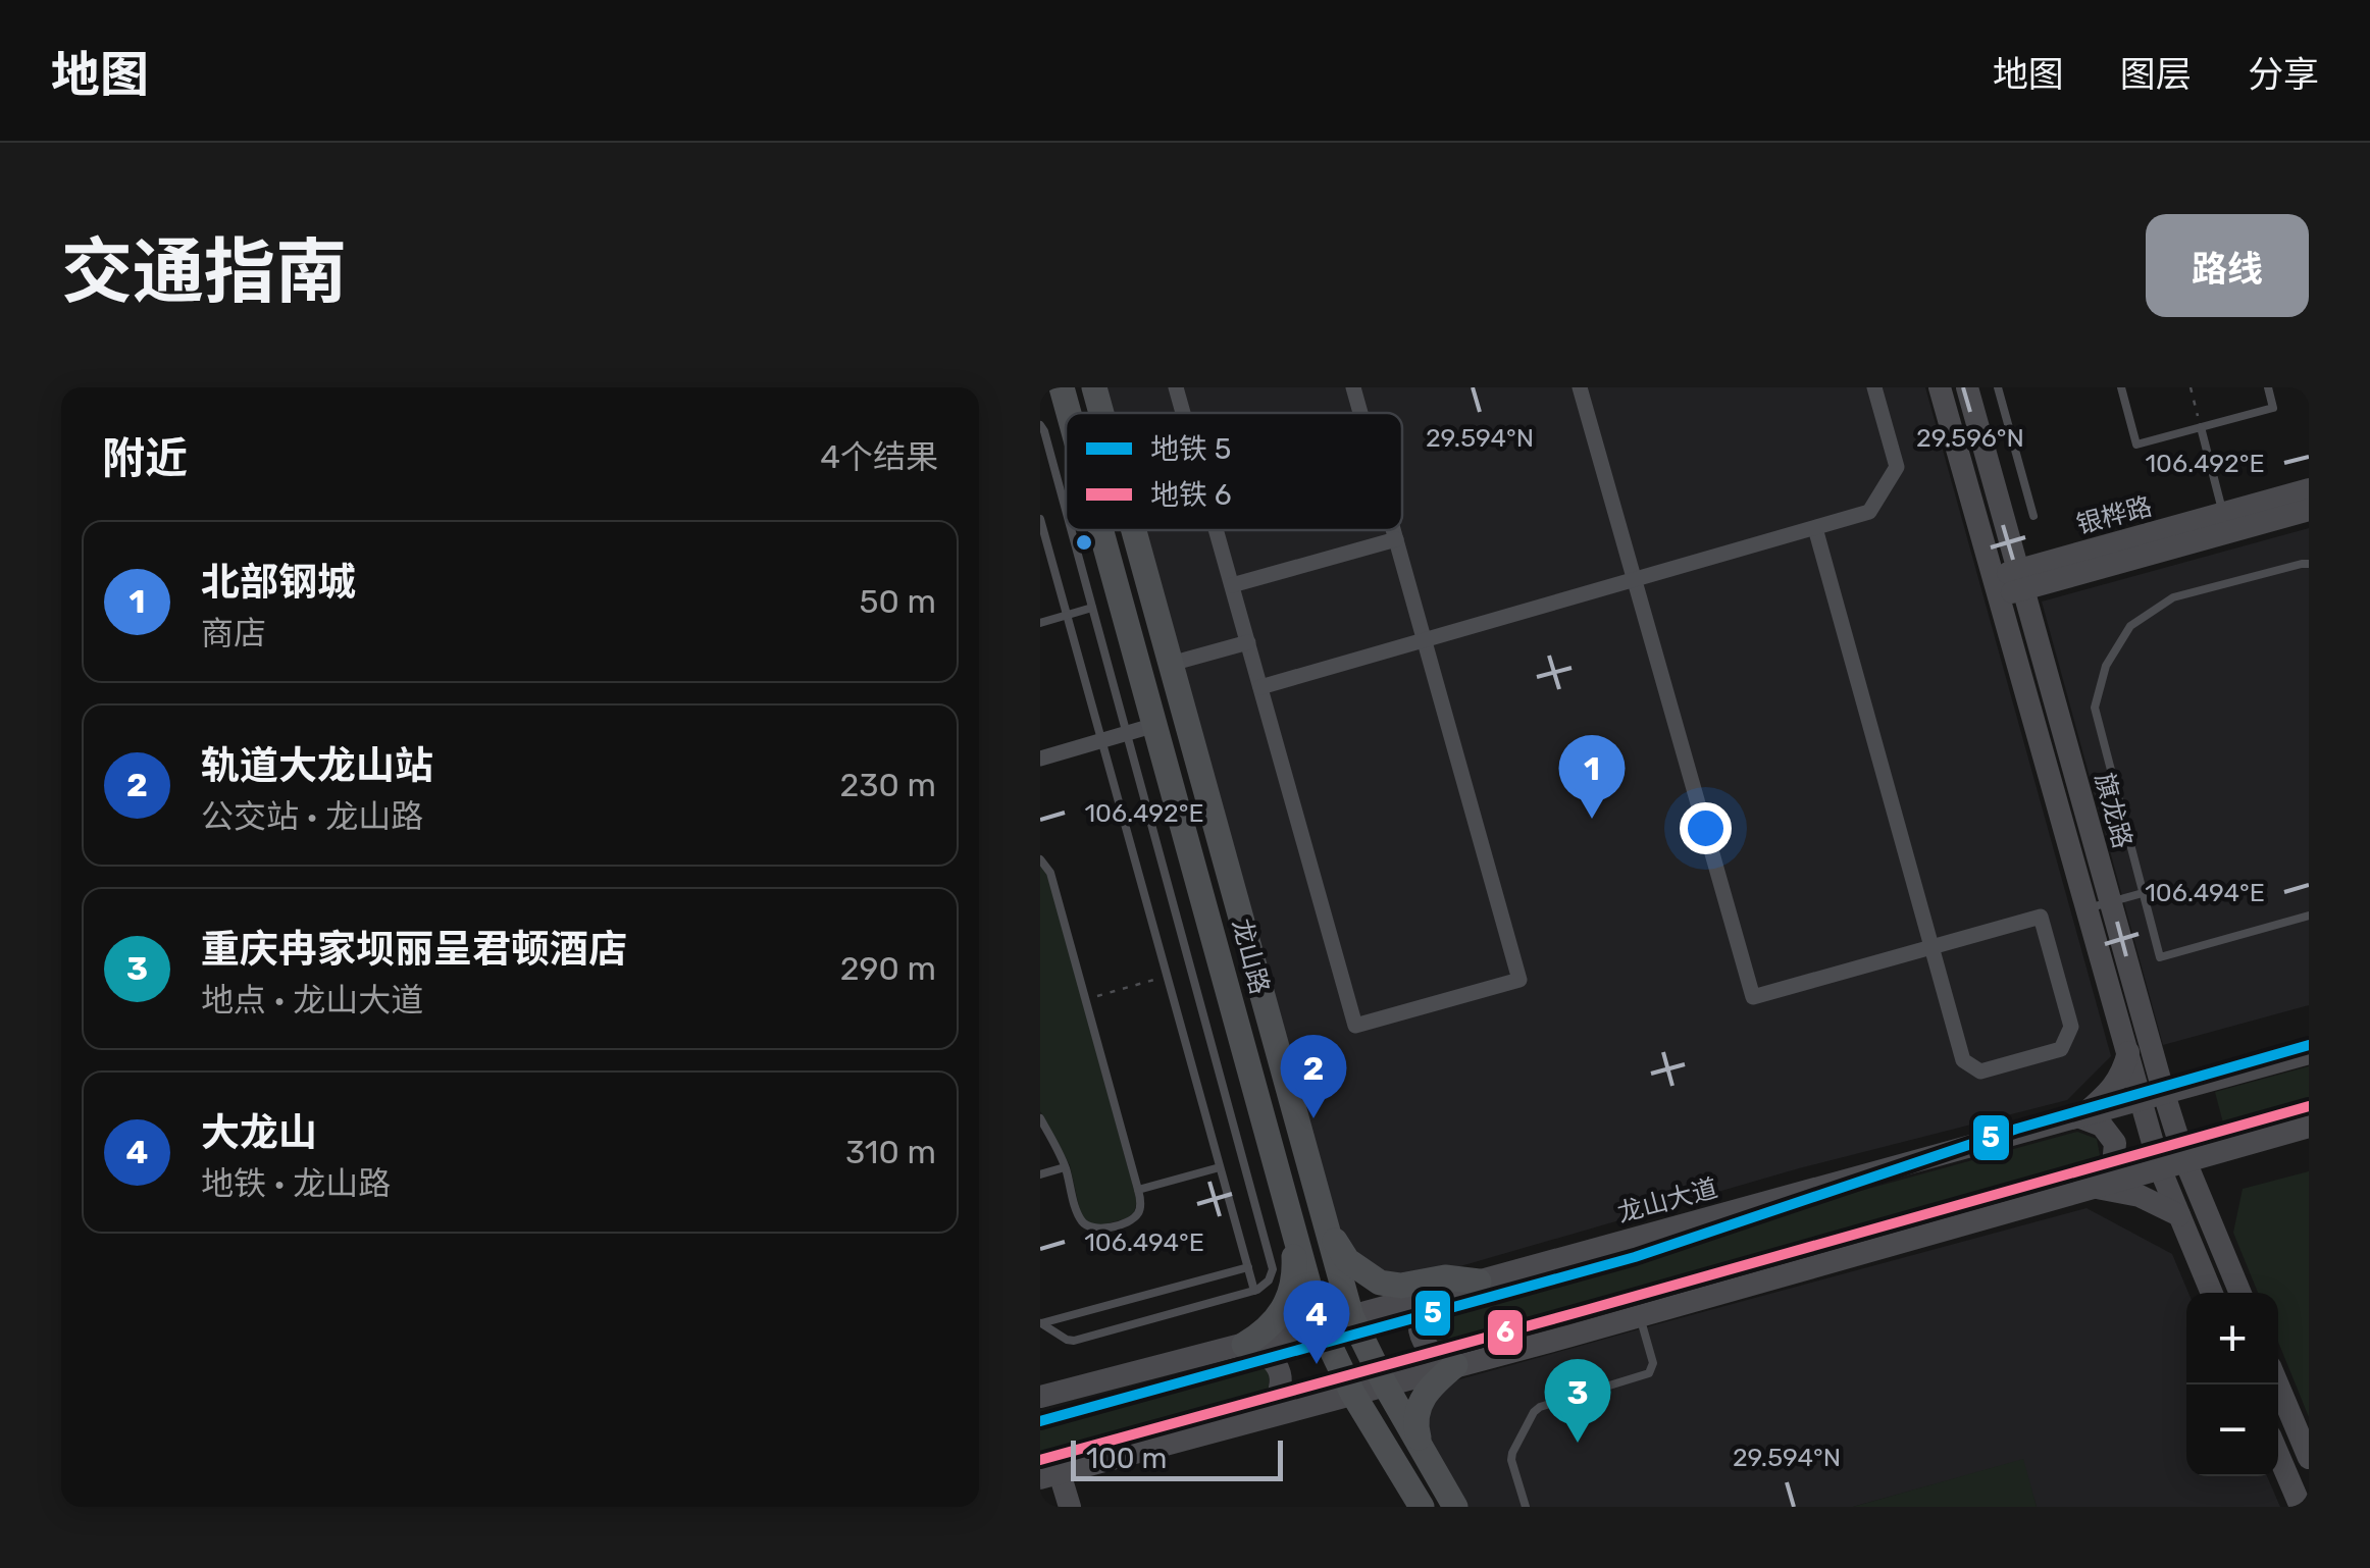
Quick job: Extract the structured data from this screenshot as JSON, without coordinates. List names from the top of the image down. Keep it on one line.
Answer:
{"streets":{"main road":["银桦路","旗龙路","龙山路","龙山大道"]},"crossings":[["银桦路","旗龙路"],["旗龙路","龙山大道"],["龙山路","龙山大道"]],"lines":["metro line 5","metro line 6"],"legend":["地铁 5","地铁 6"],"scale_bar":"100 m","page":{"header":"地图","nav":["地图","图层","分享"],"title":"交通指南","buttons":"路线","heading":["附近","4个结果"],"list":[{"mark":"1","name":"北部钢城","note":"商店","value":"50 m"},{"mark":"2","name":"轨道大龙山站","note":"公交站 · 龙山路","value":"230 m"},{"mark":"3","name":"重庆冉家坝丽呈君顿酒店","note":"地点 · 龙山大道","value":"290 m"},{"mark":"4","name":"大龙山","note":"地铁 · 龙山路","value":"310 m"}],"pins":["1","2","4","3"],"map_buttons":["+","−"],"scale":"100 m"},"coordinates":["29.594°N","29.596°N","106.492°E","106.494°E"]}
